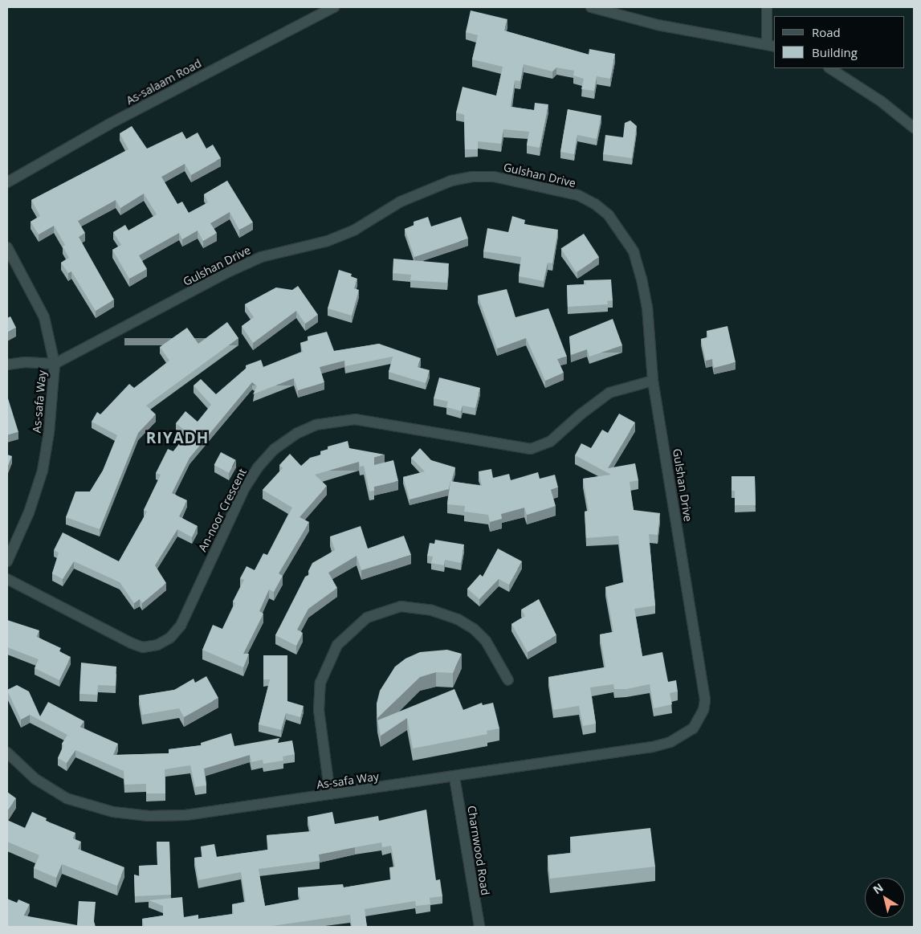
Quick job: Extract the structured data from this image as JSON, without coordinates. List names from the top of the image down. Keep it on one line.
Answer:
{"streets":{"street":["As-salaam Road","Gulshan Drive","As-safa Way","An-noor Crescent","Charnwood Road"]},"crossings":[["Gulshan Drive","As-safa Way"],["Gulshan Drive","An-noor Crescent"],["As-safa Way","Charnwood Road"]],"districts":["RIYADH"],"legend":["Road","Building"],"north":"top left"}
